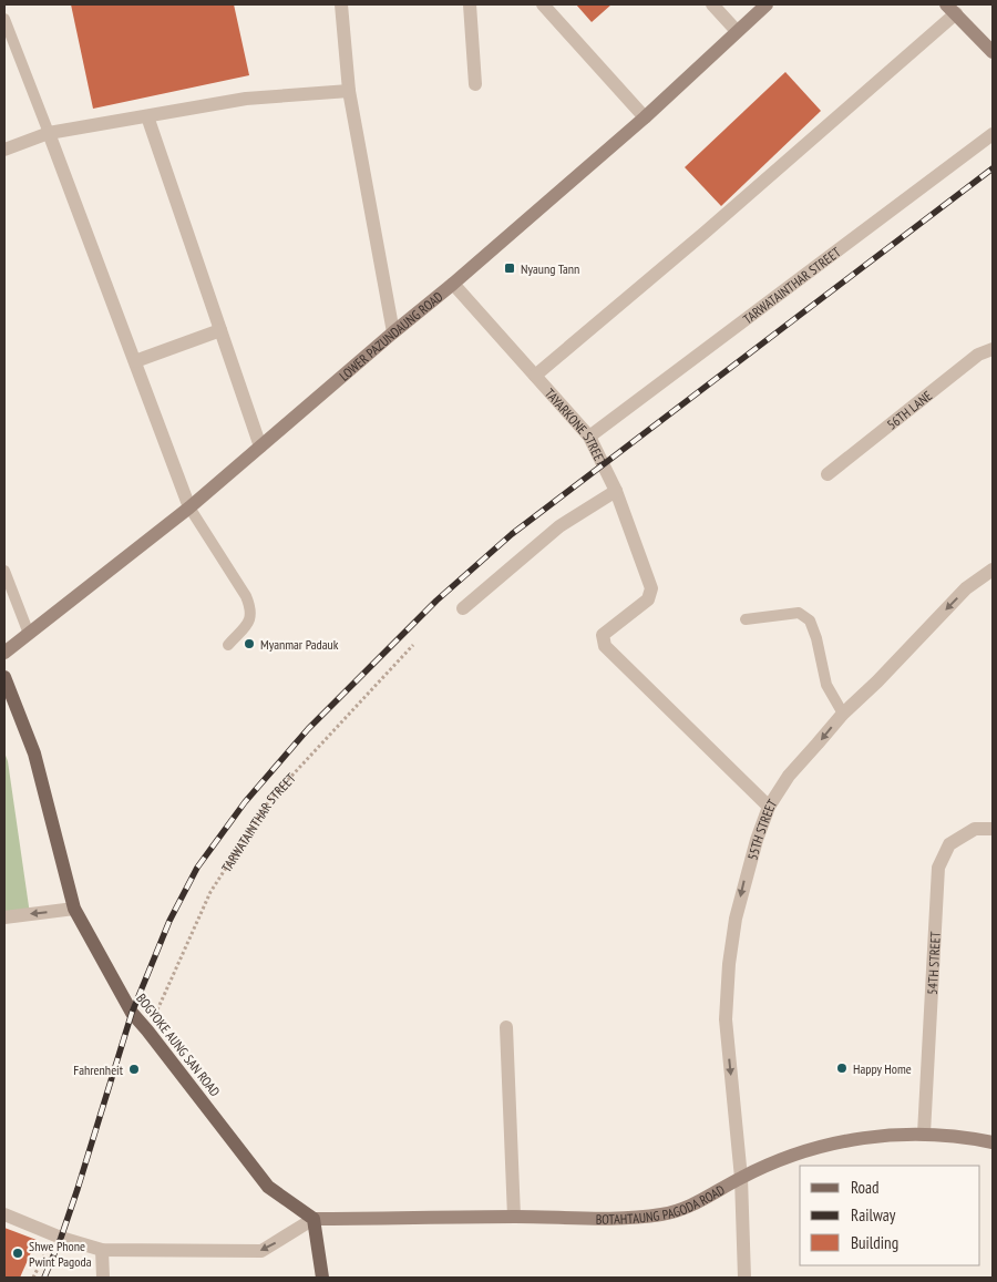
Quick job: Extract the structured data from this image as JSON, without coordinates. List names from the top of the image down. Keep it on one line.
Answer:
{"streets":{"main road":["LOWER PAZUNDAUNG ROAD","BOGYOKE AUNG SAN ROAD","BOTAHTAUNG PAGODA ROAD"],"street":["TARWATAINTHAR STREET","56TH LANE","TAYARKONE STREET","55TH STREET","54TH STREET"]},"crossings":[["TARWATAINTHAR STREET","TAYARKONE STREET"],["TARWATAINTHAR STREET","BOGYOKE AUNG SAN ROAD"],["LOWER PAZUNDAUNG ROAD","TAYARKONE STREET"],["TAYARKONE STREET","55TH STREET"],["55TH STREET","BOTAHTAUNG PAGODA ROAD"],["54TH STREET","BOTAHTAUNG PAGODA ROAD"],["BOGYOKE AUNG SAN ROAD","BOTAHTAUNG PAGODA ROAD"]],"one_way":["55TH STREET"],"places":{"transit":["Nyaung Tann"],"other":["Myanmar Padauk","Happy Home","Fahrenheit","Shwe Phone Pwint Pagoda"]},"legend":["Road","Railway","Building"]}
